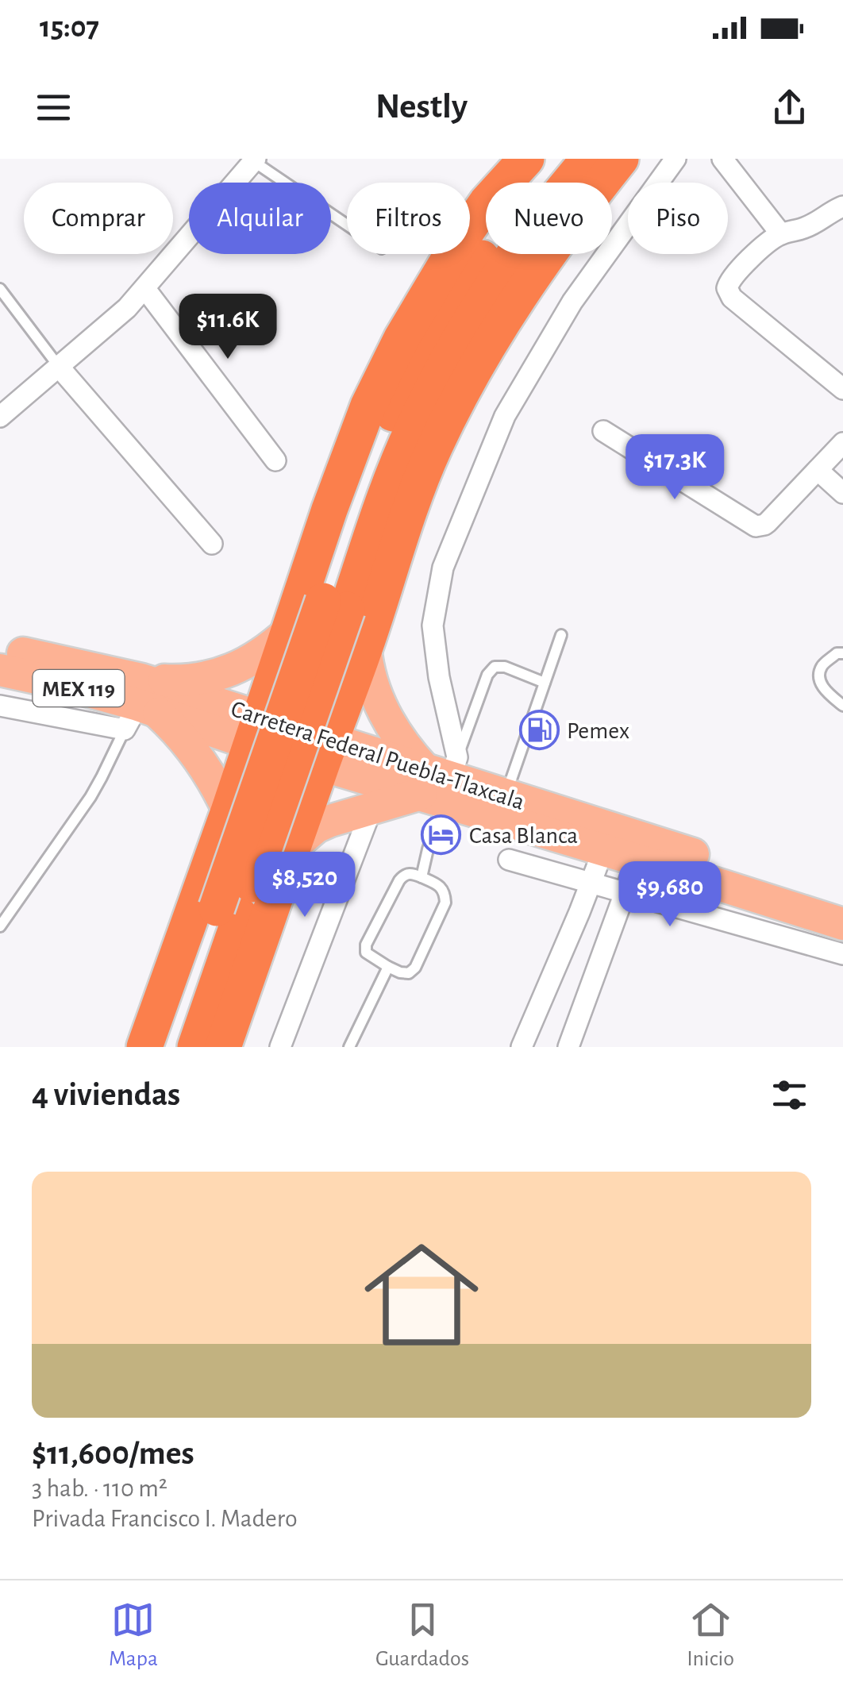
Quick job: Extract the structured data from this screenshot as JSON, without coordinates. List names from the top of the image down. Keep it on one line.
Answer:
{"streets":{"main road":["MEX 119","Carretera Federal Puebla-Tlaxcala"]},"places":{"fuel station":["Pemex"],"hotel":["Casa Blanca"]},"page":{"status":"15:07","header":"Nestly","chip":["Comprar","Alquilar","Filtros","Nuevo","Piso"],"price":["$11.6K","$17.3K","$8,520","$9,680"],"heading":"4 viviendas","list":[{"name":"$11,600/mes","note":"3 hab. · 110 m² · Privada Francisco I. Madero"}],"tabs":["Mapa","Guardados","Inicio"]}}
